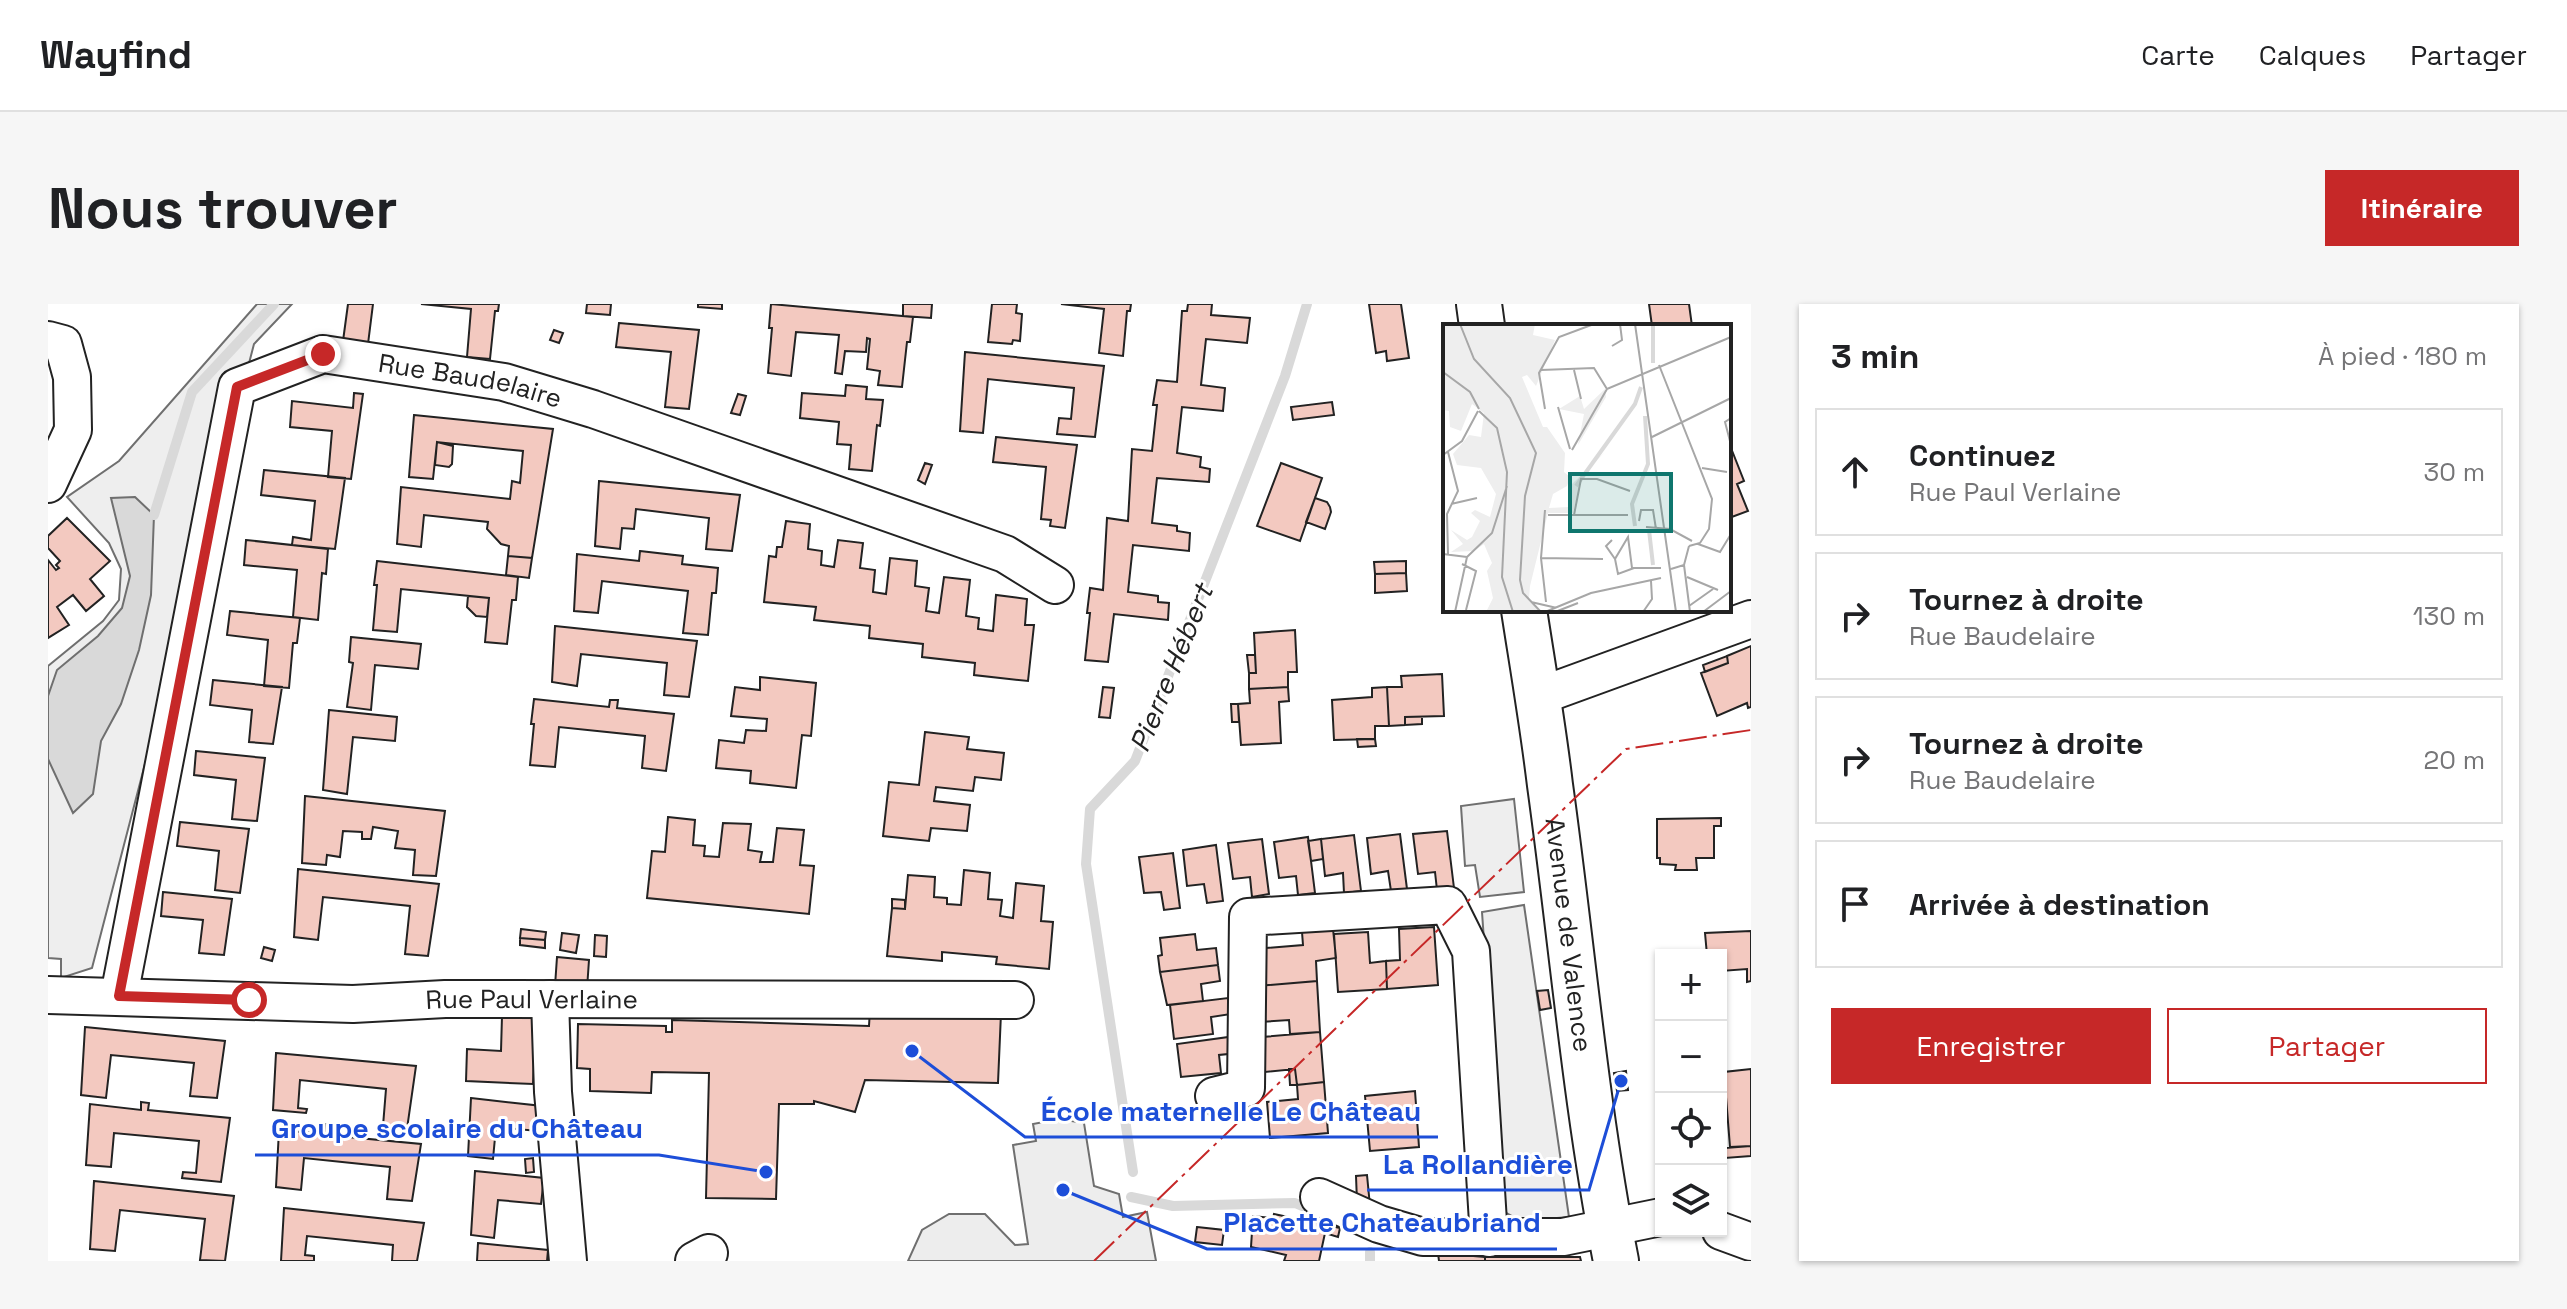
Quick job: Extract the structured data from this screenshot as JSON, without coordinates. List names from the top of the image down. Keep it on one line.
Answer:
{"streets":{"main road":["Avenue de Valence"],"street":["Rue Baudelaire","Rue Paul Verlaine"]},"crossings":[["Rue Baudelaire","Rue Paul Verlaine"]],"water":["Pierre Hébert"],"places":["École maternelle Le Château","La Rollandière","Groupe scolaire du Château","Placette Chateaubriand"],"page":{"header":"Wayfind","nav":["Carte","Calques","Partager"],"buttons":["Itinéraire",["Enregistrer","Partager"]],"title":"Nous trouver","heading":["3 min","À pied · 180 m"],"list":[["Continuez","Rue Paul Verlaine","30 m"],["Tournez à droite","Rue Baudelaire","130 m"],["Tournez à droite","Rue Baudelaire","20 m"],"Arrivée à destination"],"map_buttons":["+","−"]}}
